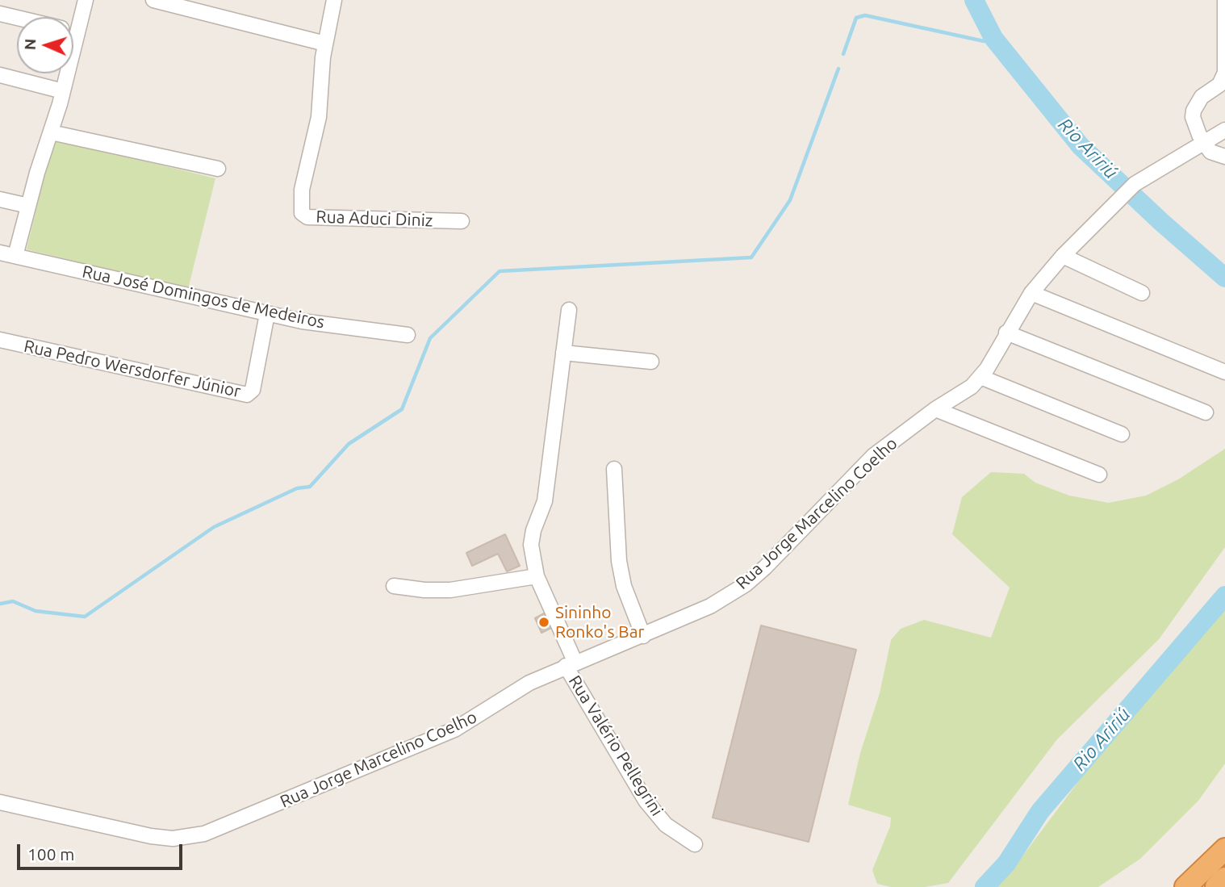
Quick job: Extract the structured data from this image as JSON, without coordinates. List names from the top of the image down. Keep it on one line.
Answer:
{"streets":{"street":["Rua Aduci Diniz","Rua José Domingos de Medeiros","Rua Pedro Wersdorfer Júnior","Rua Jorge Marcelino Coelho","Rua Valério Pellegrini"]},"crossings":[["Rua José Domingos de Medeiros","Rua Pedro Wersdorfer Júnior"],["Rua Jorge Marcelino Coelho","Rua Valério Pellegrini"]],"water":["Rio Aririú"],"places":["Sininho Ronko's Bar"],"scale_bar":"100 m","north":"left"}
